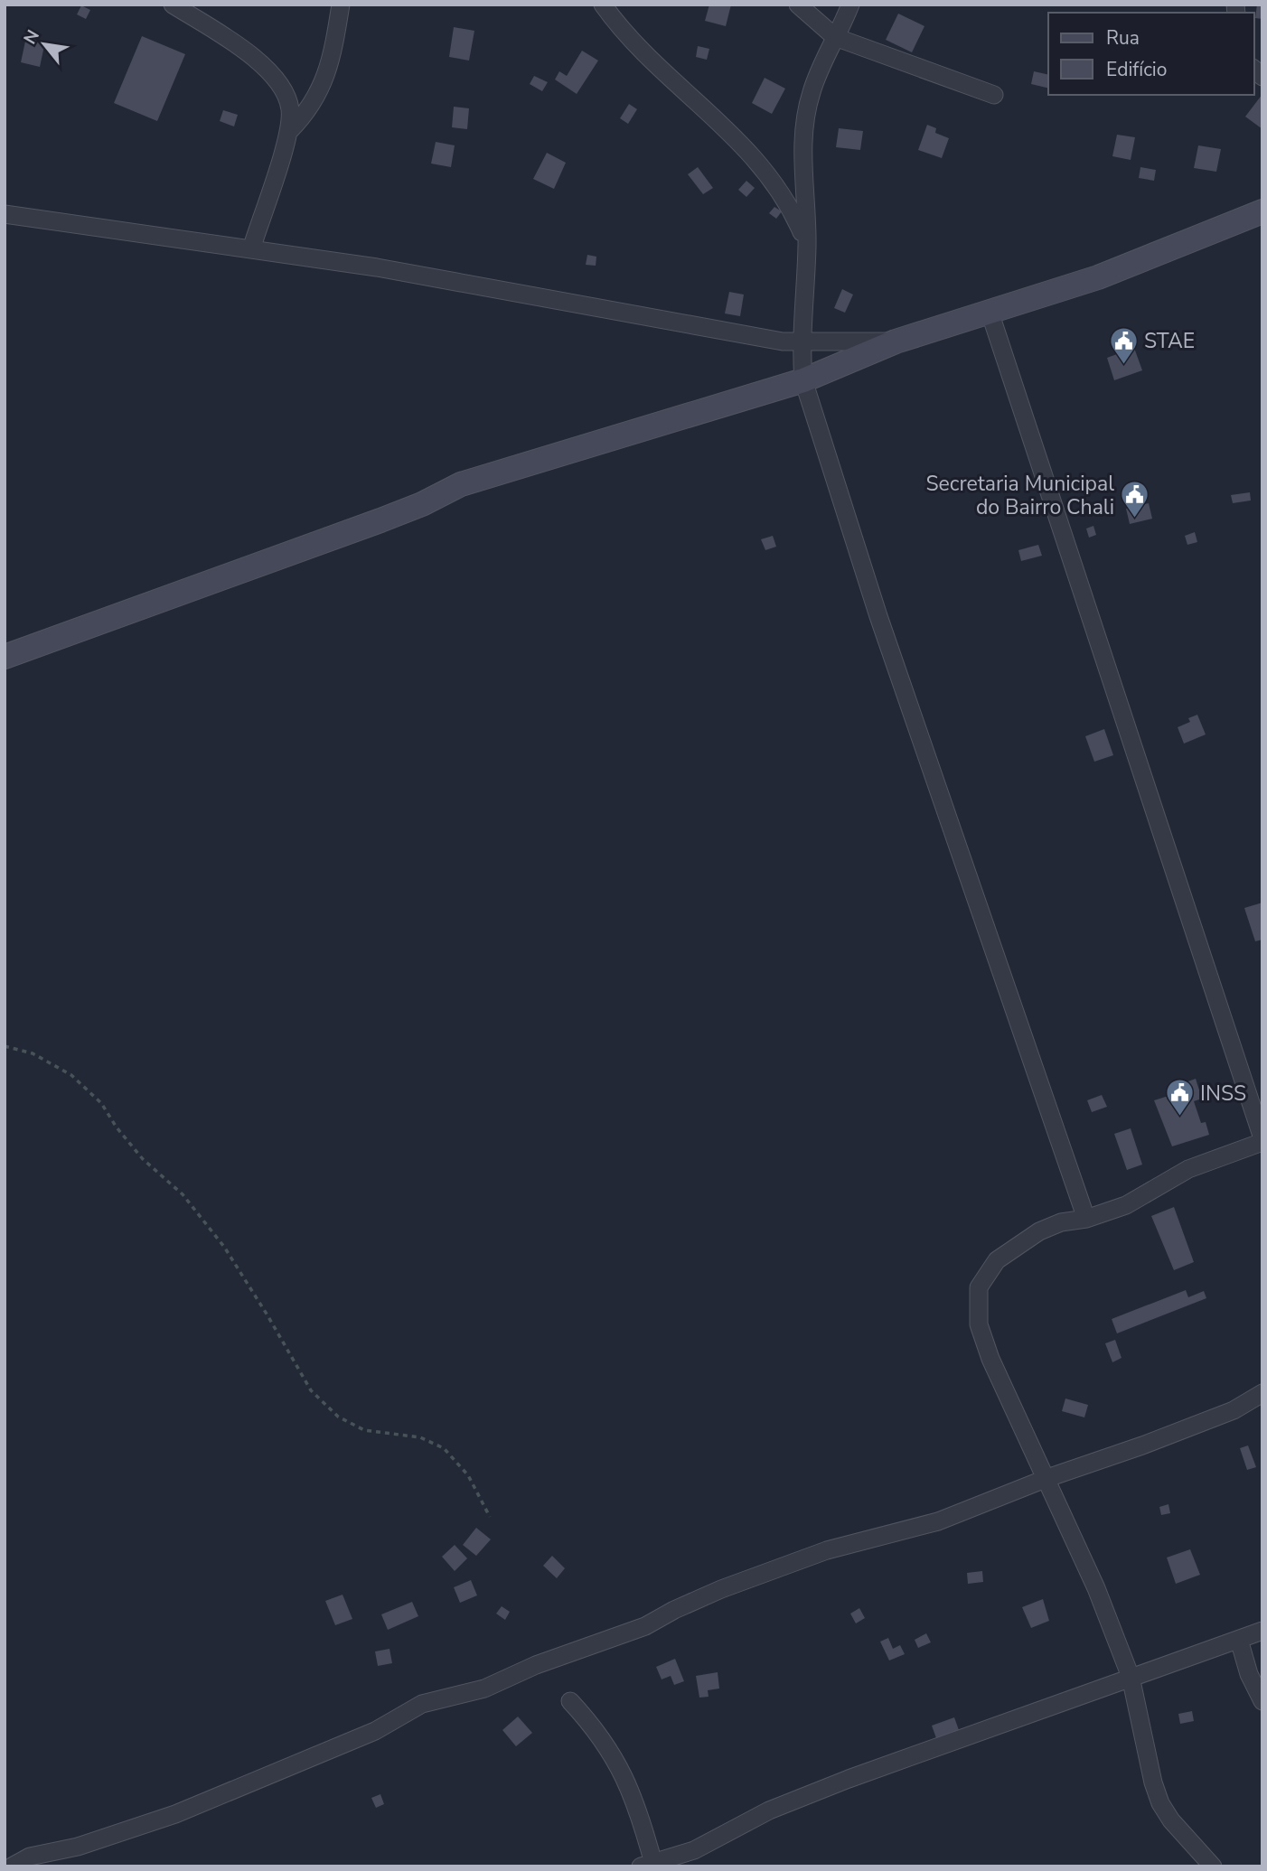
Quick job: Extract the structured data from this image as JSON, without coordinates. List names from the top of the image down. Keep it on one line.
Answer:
{"places":{"public building":["STAE","Secretaria Municipal do Bairro Chali","INSS"]},"legend":["Rua","Edifício"],"north":"top left"}
